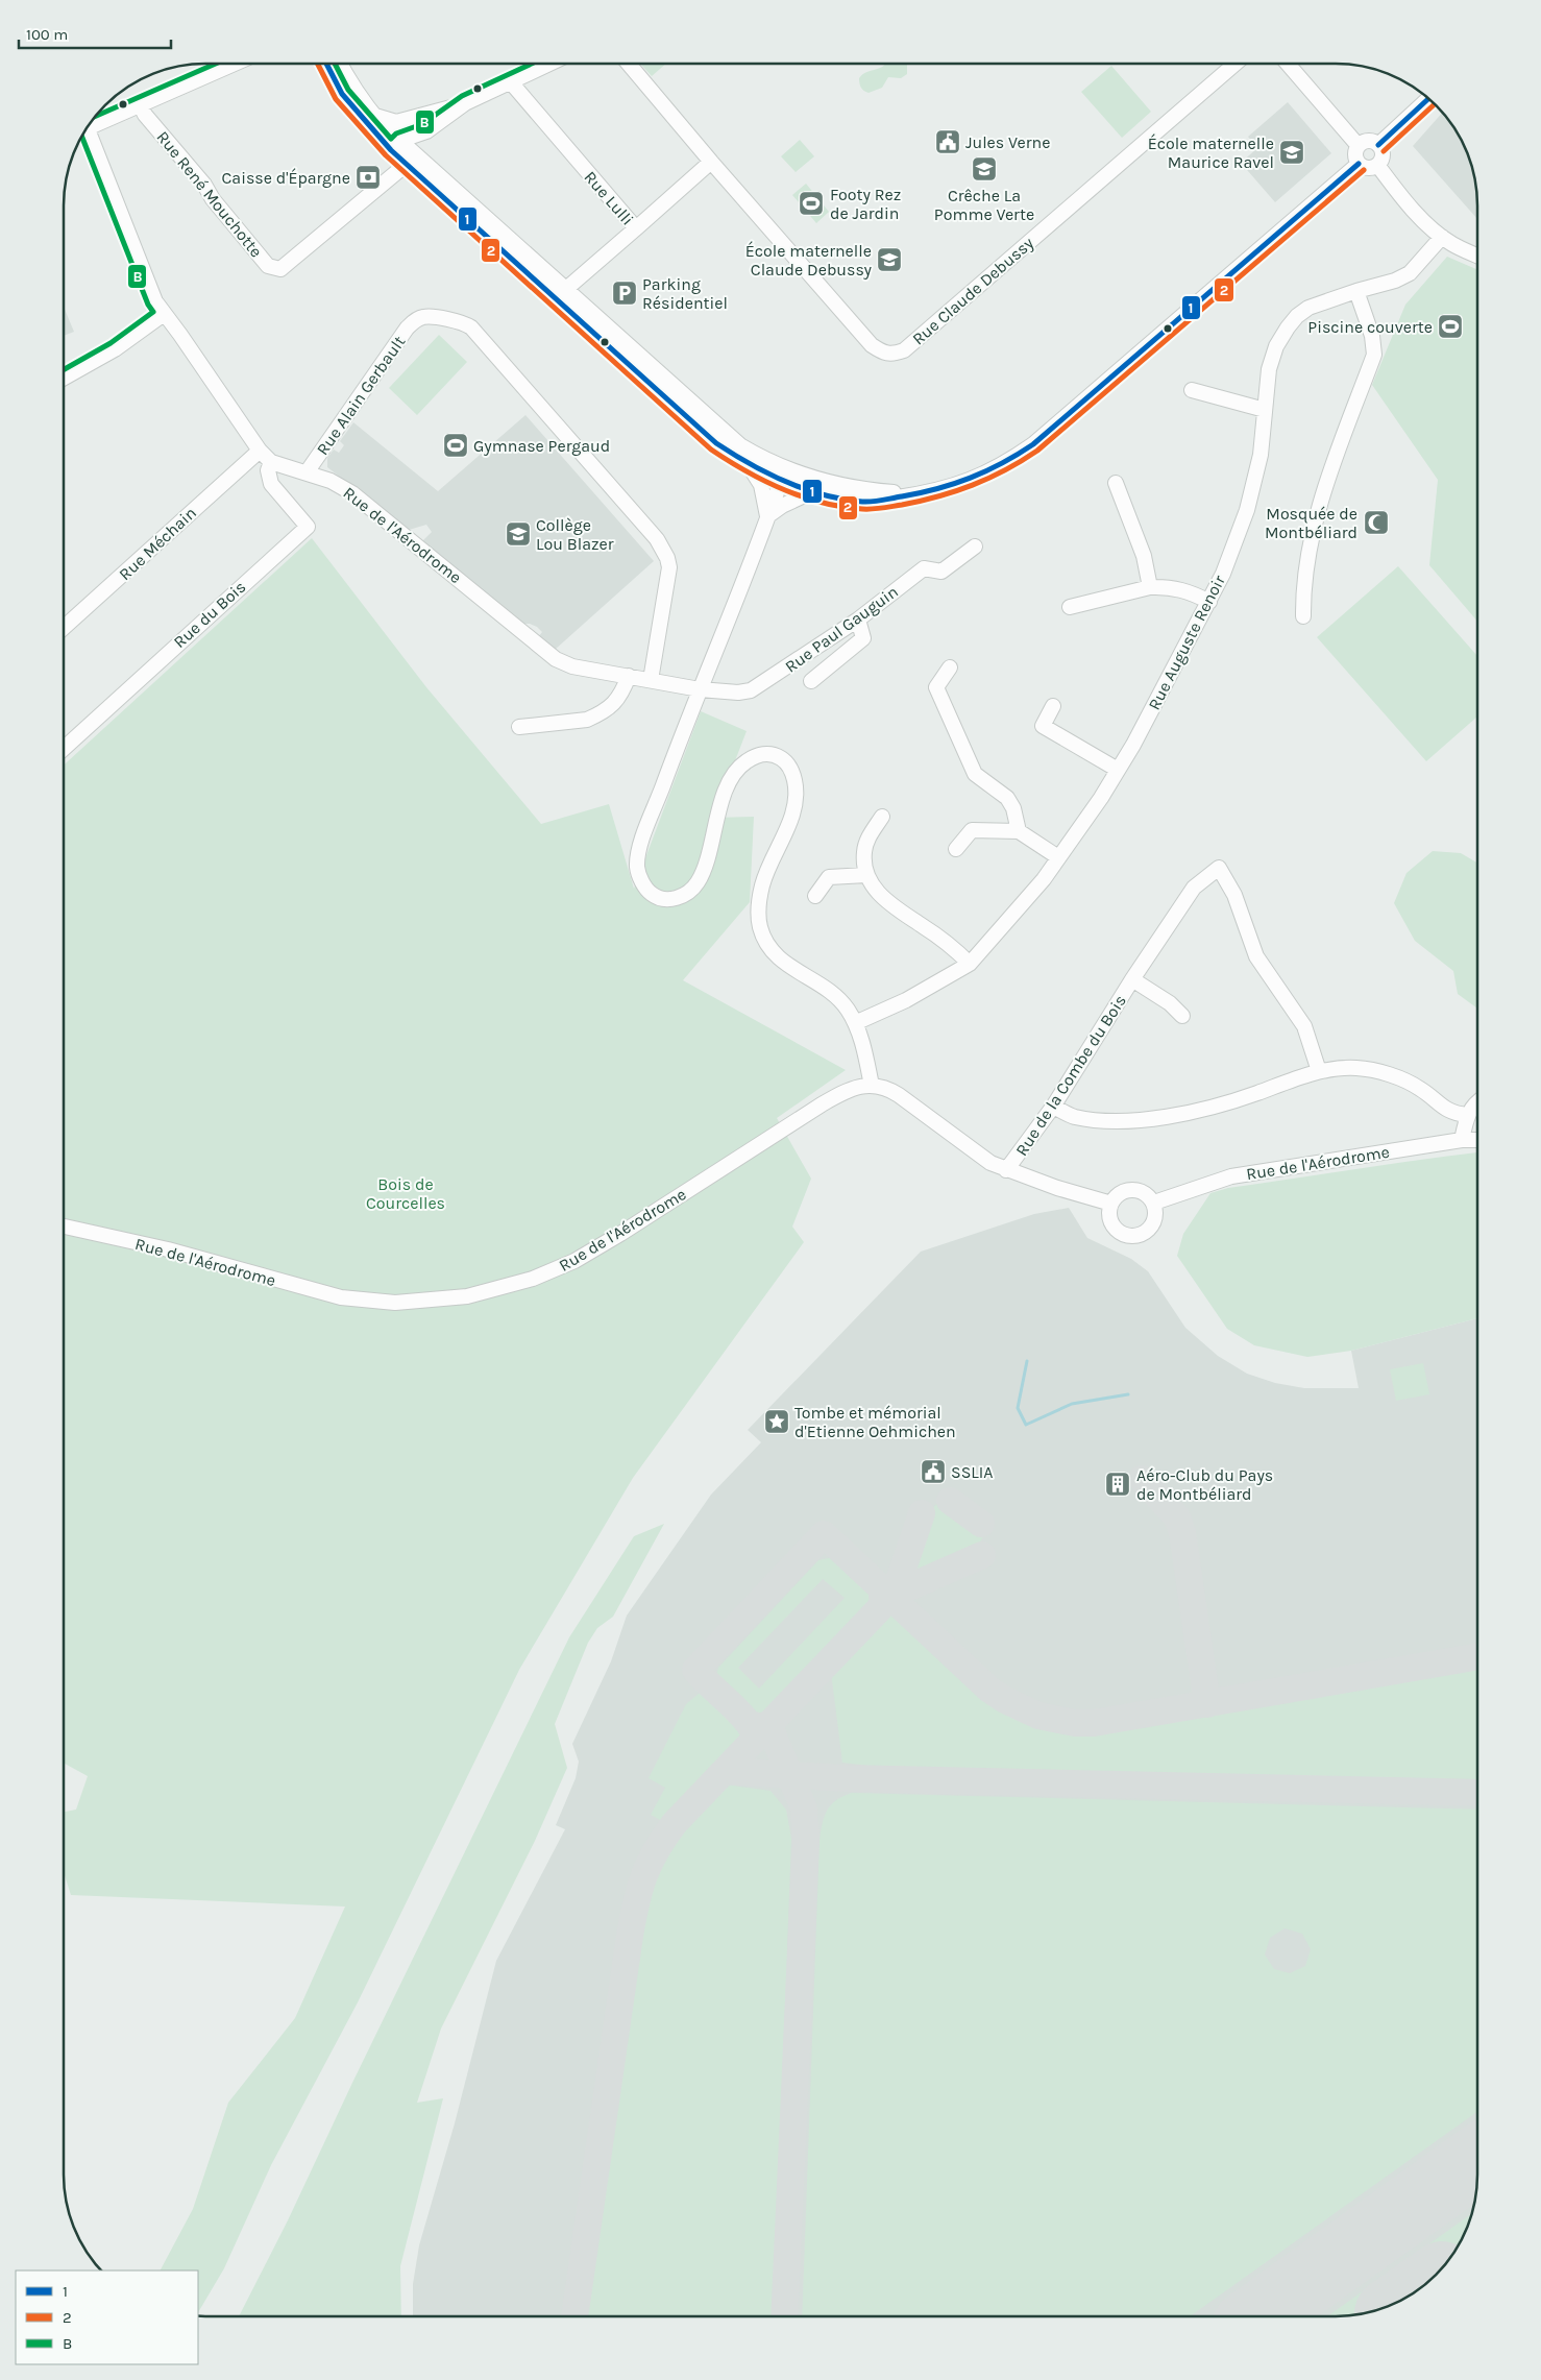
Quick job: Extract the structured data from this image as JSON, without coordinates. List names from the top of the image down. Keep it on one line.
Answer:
{"streets":{"street":["Rue René Mouchotte","Rue Lulli","Rue Claude Debussy","Rue Alain Gerbault","Rue de l'Aérodrome","Rue Méchain","Rue du Bois","Rue Paul Gauguin","Rue Auguste Renoir","Rue de la Combe du Bois"]},"crossings":[["Rue Lulli","Rue Claude Debussy"],["Rue Alain Gerbault","Rue de l'Aérodrome"],["Rue de l'Aérodrome","Rue du Bois"],["Rue de l'Aérodrome","Rue Paul Gauguin"],["Rue de l'Aérodrome","Rue de la Combe du Bois"]],"parks":["Bois de Courcelles"],"places":{"public building":["Jules Verne","SSLIA"],"school or university":["École maternelle Maurice Ravel","Crêche La Pomme Verte","École maternelle Claude Debussy","Collège Lou Blazer"],"bank":["Caisse d'Épargne"],"sports":["Footy Rez de Jardin","Piscine couverte","Gymnase Pergaud"],"parking":["Parking Résidentiel"],"mosque":["Mosquée de Montbéliard"],"place":["Tombe et mémorial d'Etienne Oehmichen"],"building":["Aéro-Club du Pays de Montbéliard"]},"lines":["transit line 1","transit line 2","transit line B"],"legend":["1","2","B"],"scale_bar":"100 m"}
